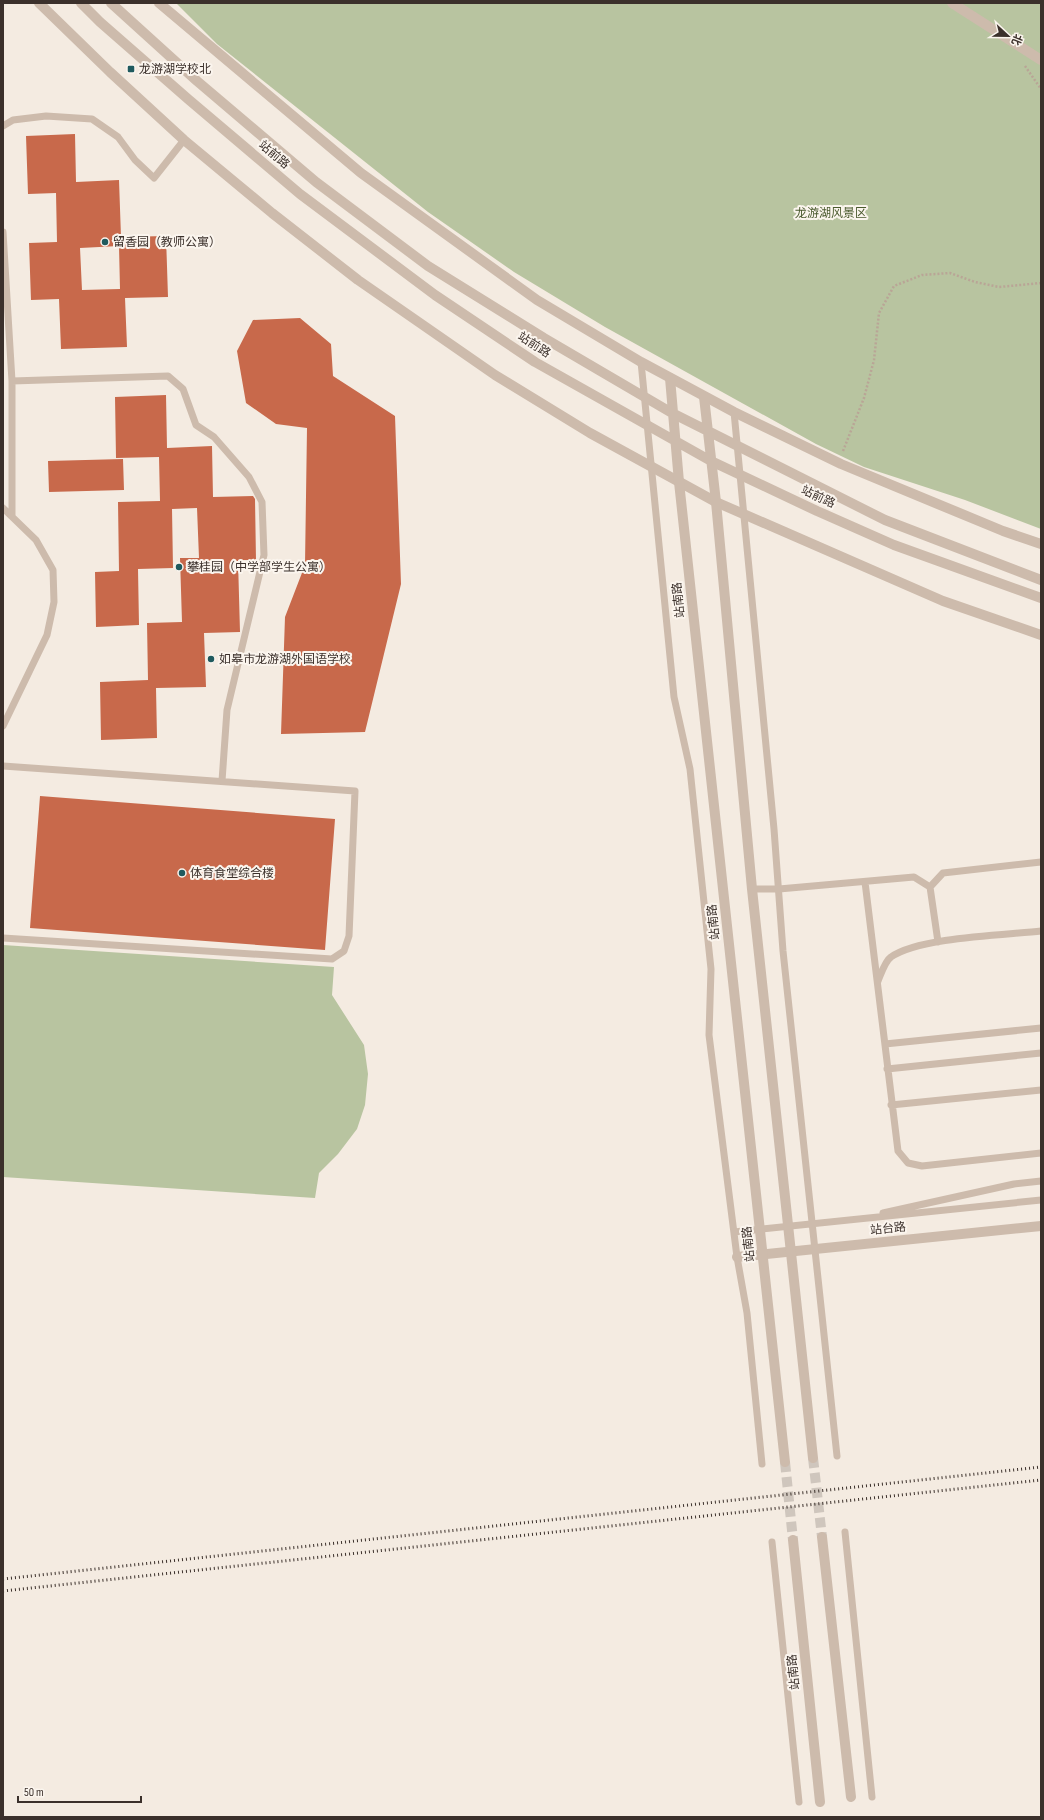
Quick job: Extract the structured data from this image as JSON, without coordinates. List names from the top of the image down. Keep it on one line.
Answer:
{"streets":{"street":["站前路","站南路","站台路"]},"crossings":[["站前路","站南路"],["站南路","站台路"]],"parks":["龙游湖风景区"],"places":{"transit":["龙游湖学校北"],"other":["留香园（教师公寓）","攀桂园（中学部学生公寓）","如皋市龙游湖外国语学校","体育食堂综合楼"]},"scale_bar":"50 m","north":"right"}
